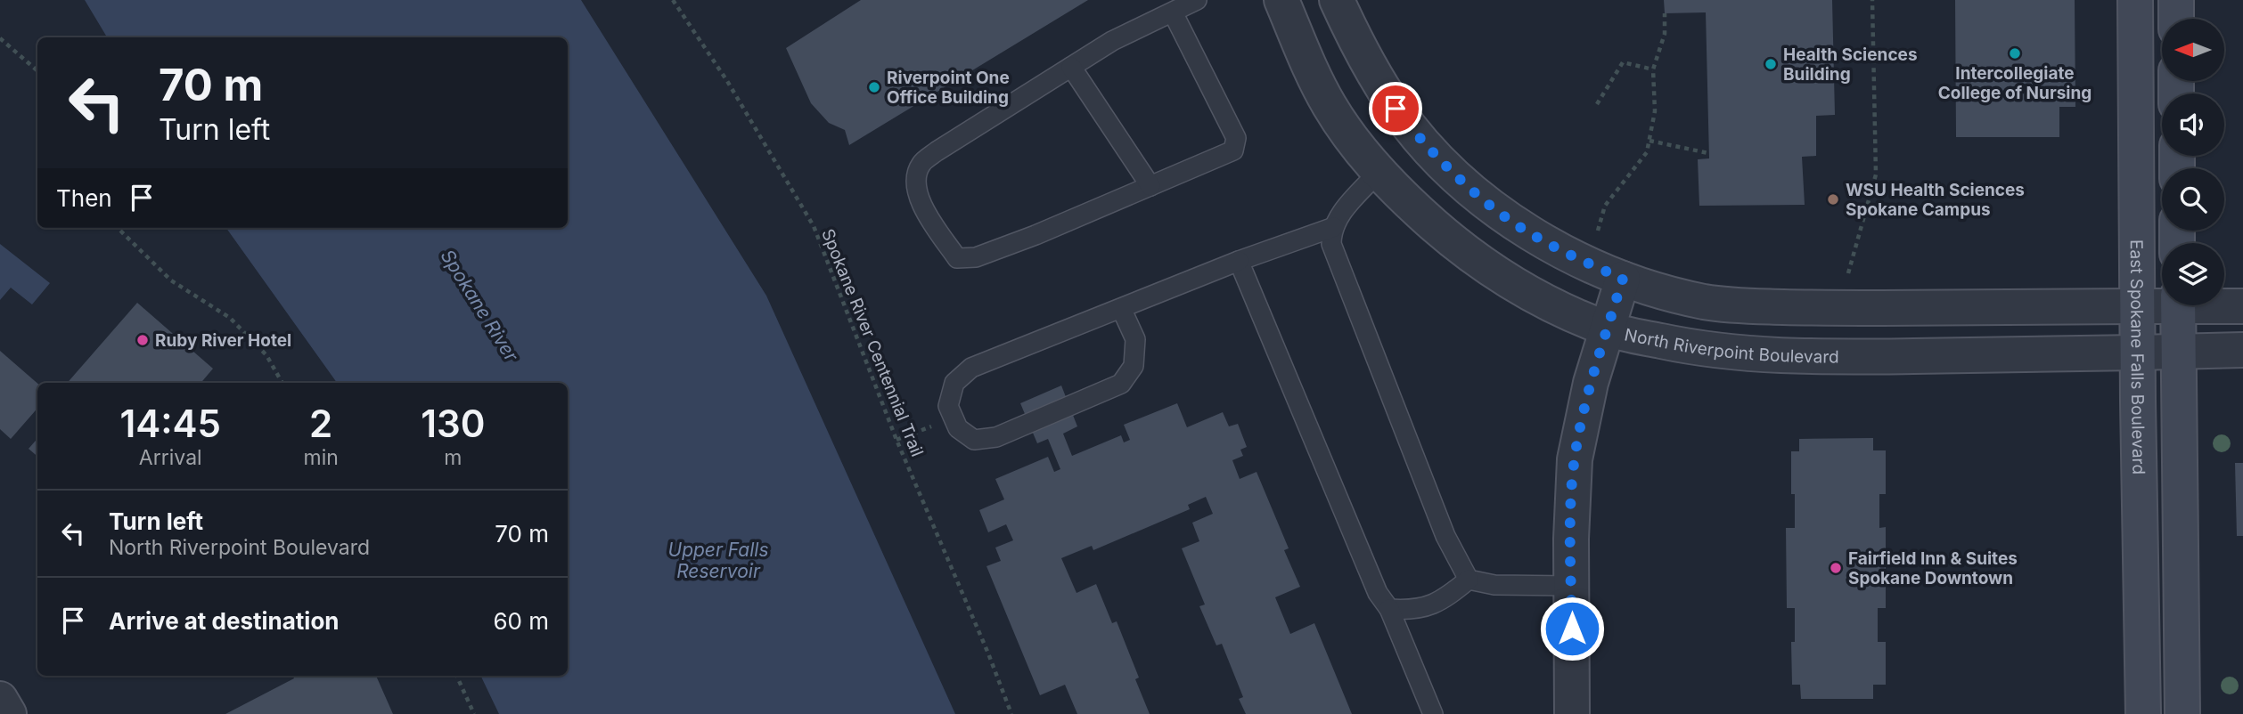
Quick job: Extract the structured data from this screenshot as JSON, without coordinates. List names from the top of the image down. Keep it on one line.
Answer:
{"streets":{"main road":["East Spokane Falls Boulevard"],"street":["North Riverpoint Boulevard"],"path":["Spokane River Centennial Trail"]},"crossings":[["North Riverpoint Boulevard","East Spokane Falls Boulevard"]],"water":["Spokane River","Upper Falls Reservoir"],"places":["Intercollegiate College of Nursing","Health Sciences Building","Riverpoint One Office Building","WSU Health Sciences Spokane Campus","Ruby River Hotel","Fairfield Inn & Suites Spokane Downtown"],"north":"left","page":{"turn":["70 m","Turn left"],"then":"Then","eta":["14:45","Arrival","2","min","130","m"],"list":[{"name":"Turn left","note":"North Riverpoint Boulevard","value":"70 m"},{"name":"Arrive at destination","value":"60 m"}]}}
